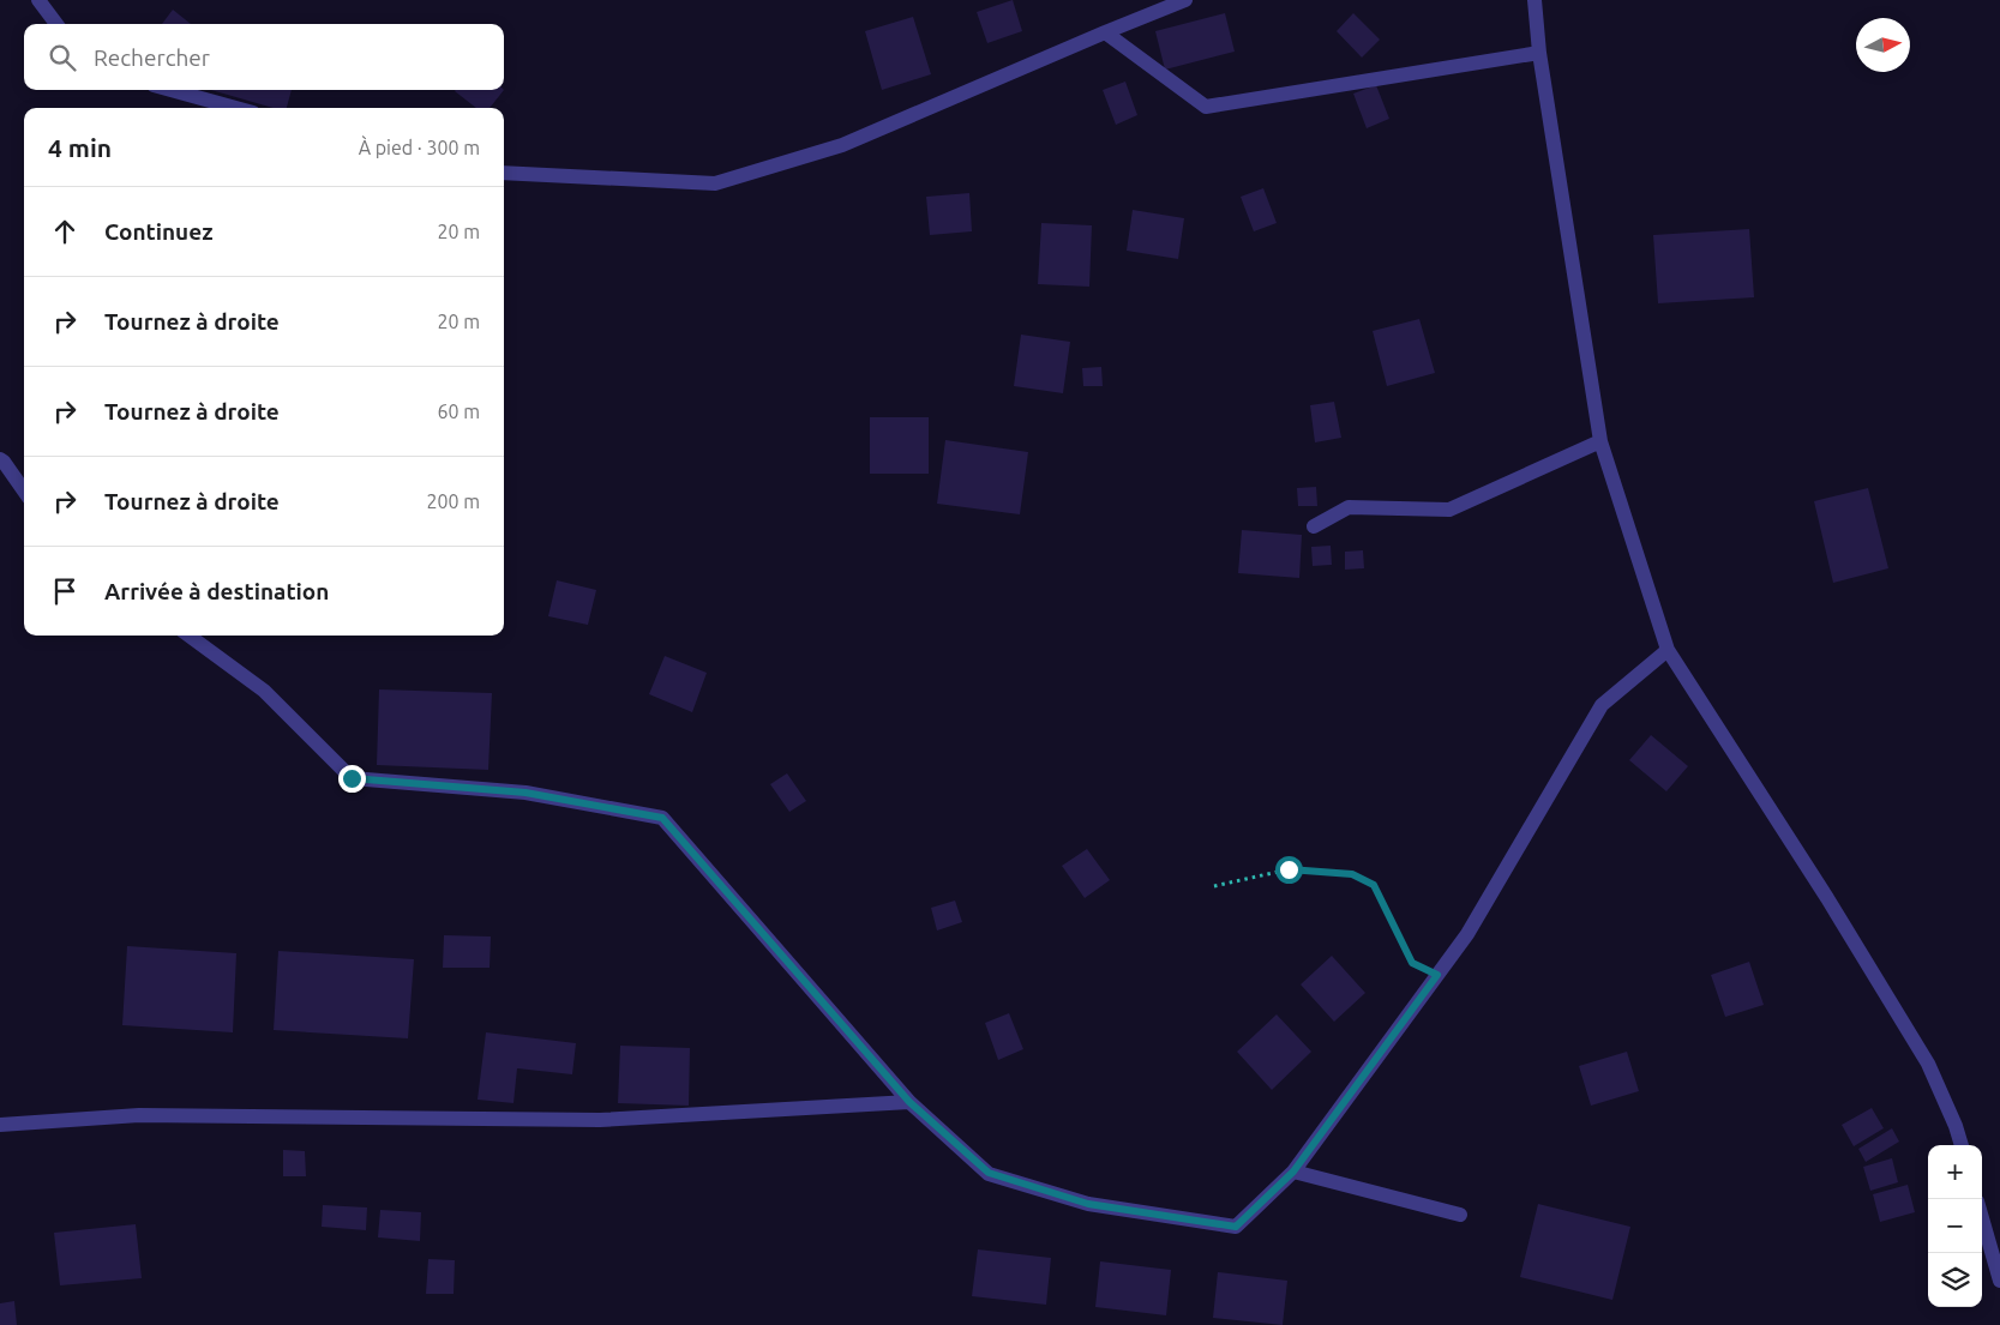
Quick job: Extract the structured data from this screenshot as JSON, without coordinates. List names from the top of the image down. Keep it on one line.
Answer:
{"north":"right","page":{"search":"Rechercher","heading":["4 min","À pied · 300 m"],"list":[["Continuez","20 m"],["Tournez à droite","20 m"],["Tournez à droite","60 m"],["Tournez à droite","200 m"],"Arrivée à destination"],"map_buttons":["+","−"]}}
